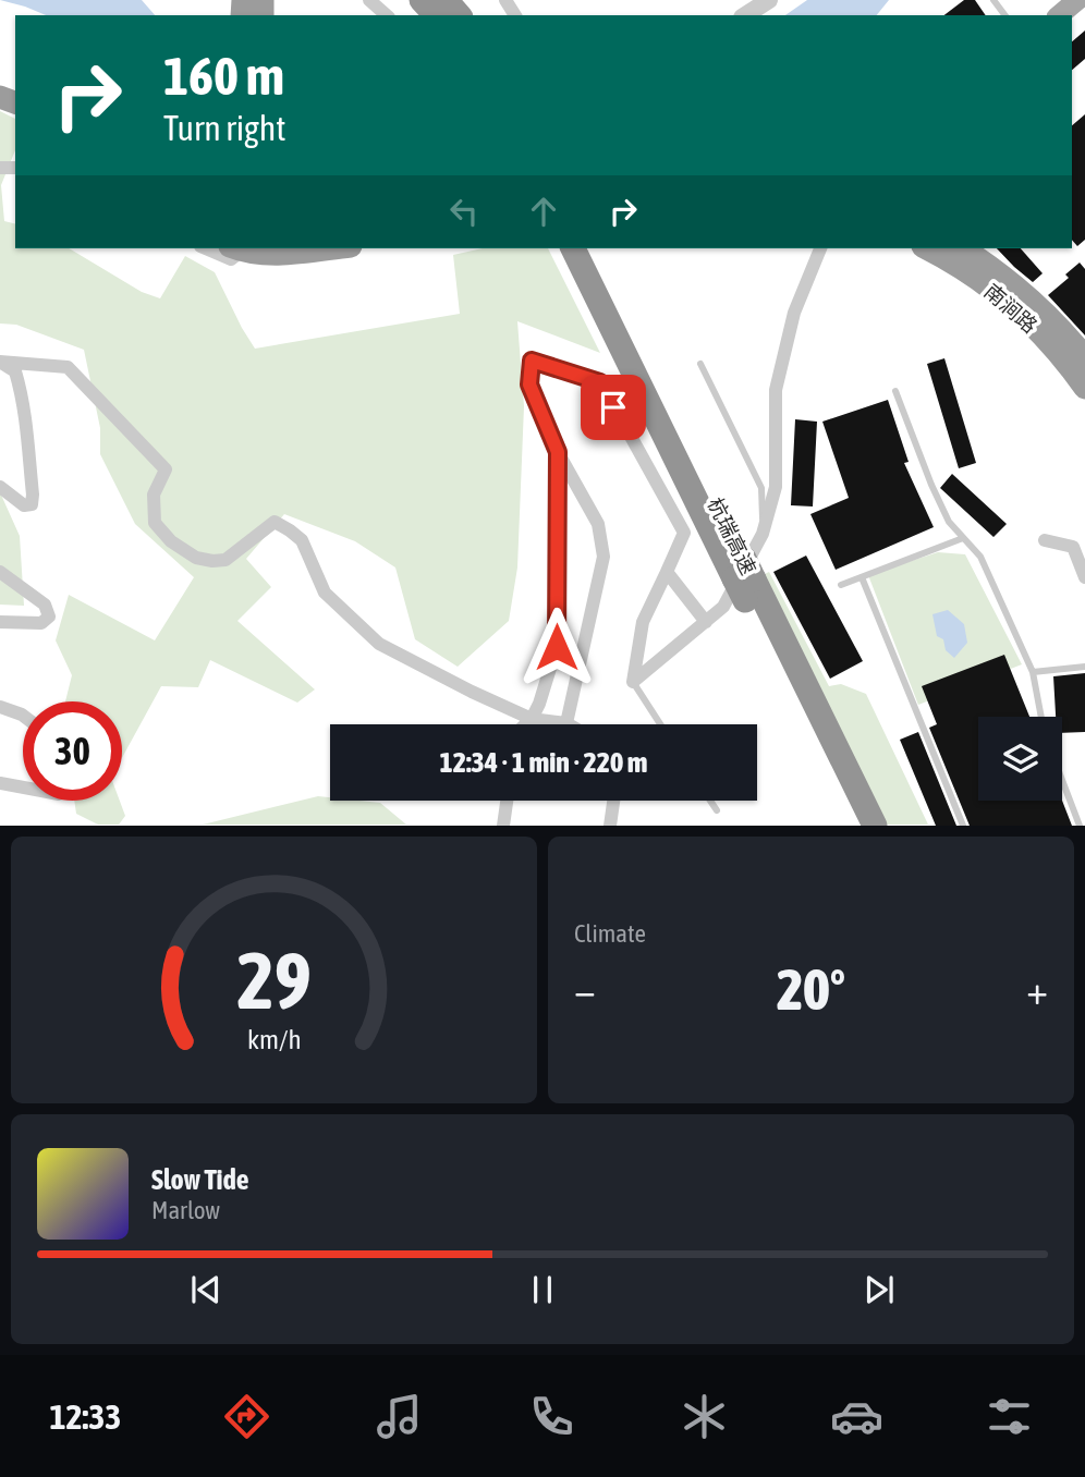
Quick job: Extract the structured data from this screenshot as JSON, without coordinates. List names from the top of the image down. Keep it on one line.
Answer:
{"streets":{"highway":["南涧路","杭瑞高速"]},"page":{"turn":["160 m","Turn right"],"limit":"30","trip":"12:34 · 1 min · 220 m","tile":"Climate","heat":["−","20°","+"],"song":["Slow Tide","Marlow"],"tabs":"12:33","gauge":["29","km/h"]}}
